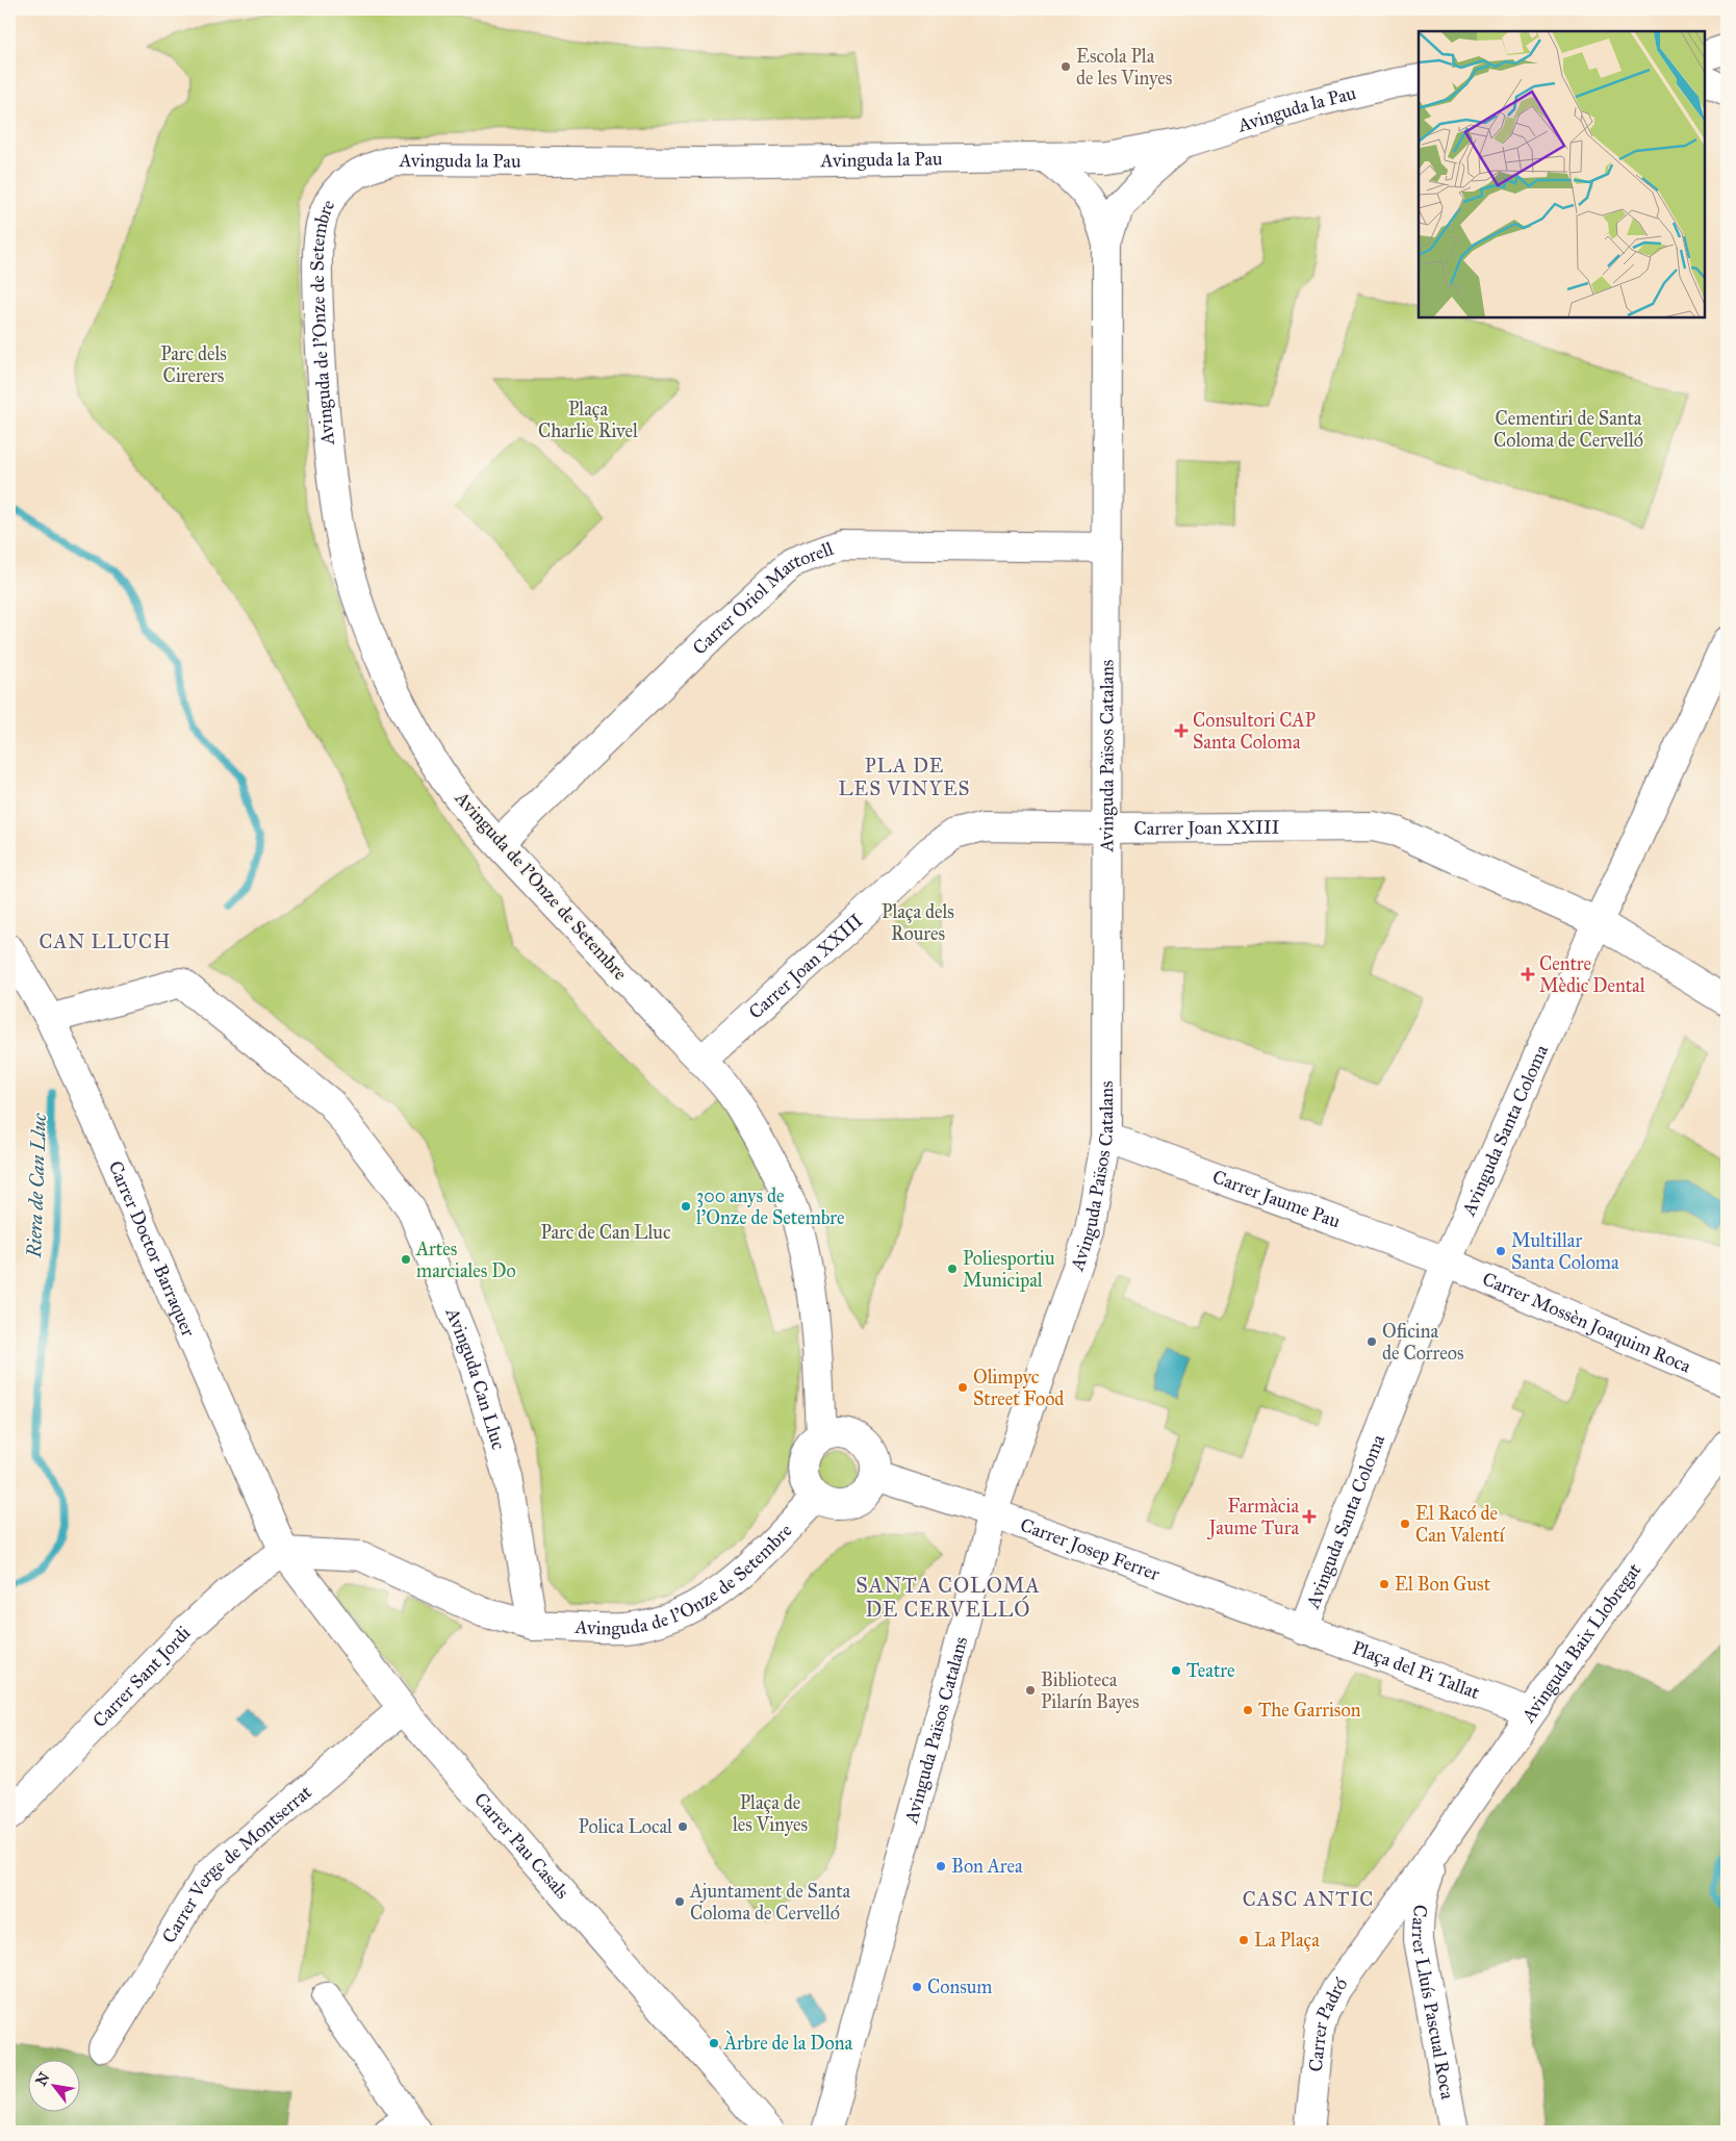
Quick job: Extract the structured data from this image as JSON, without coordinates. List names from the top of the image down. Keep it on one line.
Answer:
{"streets":{"street":["Avinguda la Pau","Avinguda de l'Onze de Setembre","Carrer Oriol Martorell","Avinguda Països Catalans","Carrer Joan XXIII","Avinguda Santa Coloma","Carrer Jaume Pau","Carrer Doctor Barraquer","Carrer Mossèn Joaquim Roca","Avinguda Can Lluc","Carrer Josep Ferrer","Avinguda Baix Llobregat","Plaça del Pi Tallat","Carrer Sant Jordi","Carrer Pau Casals","Carrer Verge de Montserrat","Carrer Lluís Pascual Roca","Carrer Padró"]},"crossings":[["Avinguda la Pau","Avinguda de l'Onze de Setembre"],["Avinguda la Pau","Avinguda Països Catalans"],["Avinguda de l'Onze de Setembre","Carrer Oriol Martorell"],["Avinguda de l'Onze de Setembre","Carrer Joan XXIII"],["Avinguda de l'Onze de Setembre","Avinguda Can Lluc"],["Avinguda de l'Onze de Setembre","Carrer Josep Ferrer"],["Carrer Oriol Martorell","Avinguda Països Catalans"],["Avinguda Països Catalans","Carrer Joan XXIII"],["Avinguda Països Catalans","Carrer Jaume Pau"],["Avinguda Països Catalans","Carrer Josep Ferrer"],["Carrer Joan XXIII","Avinguda Santa Coloma"],["Avinguda Santa Coloma","Carrer Jaume Pau"],["Avinguda Santa Coloma","Carrer Mossèn Joaquim Roca"],["Avinguda Santa Coloma","Carrer Josep Ferrer"],["Avinguda Santa Coloma","Plaça del Pi Tallat"],["Carrer Jaume Pau","Carrer Mossèn Joaquim Roca"],["Carrer Doctor Barraquer","Avinguda Can Lluc"],["Carrer Doctor Barraquer","Carrer Sant Jordi"],["Carrer Doctor Barraquer","Carrer Pau Casals"],["Carrer Josep Ferrer","Plaça del Pi Tallat"],["Avinguda Baix Llobregat","Plaça del Pi Tallat"],["Avinguda Baix Llobregat","Carrer Lluís Pascual Roca"],["Avinguda Baix Llobregat","Carrer Padró"],["Carrer Sant Jordi","Carrer Pau Casals"],["Carrer Pau Casals","Carrer Verge de Montserrat"],["Carrer Lluís Pascual Roca","Carrer Padró"]],"districts":["PLA DE LES VINYES","CAN LLUCH","SANTA COLOMA DE CERVELLÓ","CASC ANTIC"],"water":["Riera de Can Lluc"],"parks":["Parc dels Cirerers","Plaça Charlie Rivel","Cementiri de Santa Coloma de Cervelló","Plaça dels Roures","Parc de Can Lluc","Plaça de les Vinyes"],"places":{"other":["Escola Pla de les Vinyes","300 anys de l'Onze de Setembre","Multillar Santa Coloma","Artes marciales Do","Poliesportiu Municipal","Oficina de Correos","Olimpyc Street Food","El Racó de Can Valentí","El Bon Gust","Teatre","Biblioteca Pilarín Bayes","The Garrison","Polica Local","Bon Area","Ajuntament de Santa Coloma de Cervelló","La Plaça","Consum","Àrbre de la Dona"],"health":["Consultori CAP Santa Coloma","Centre Mèdic Dental","Farmàcia Jaume Tura"]},"north":"top left"}
